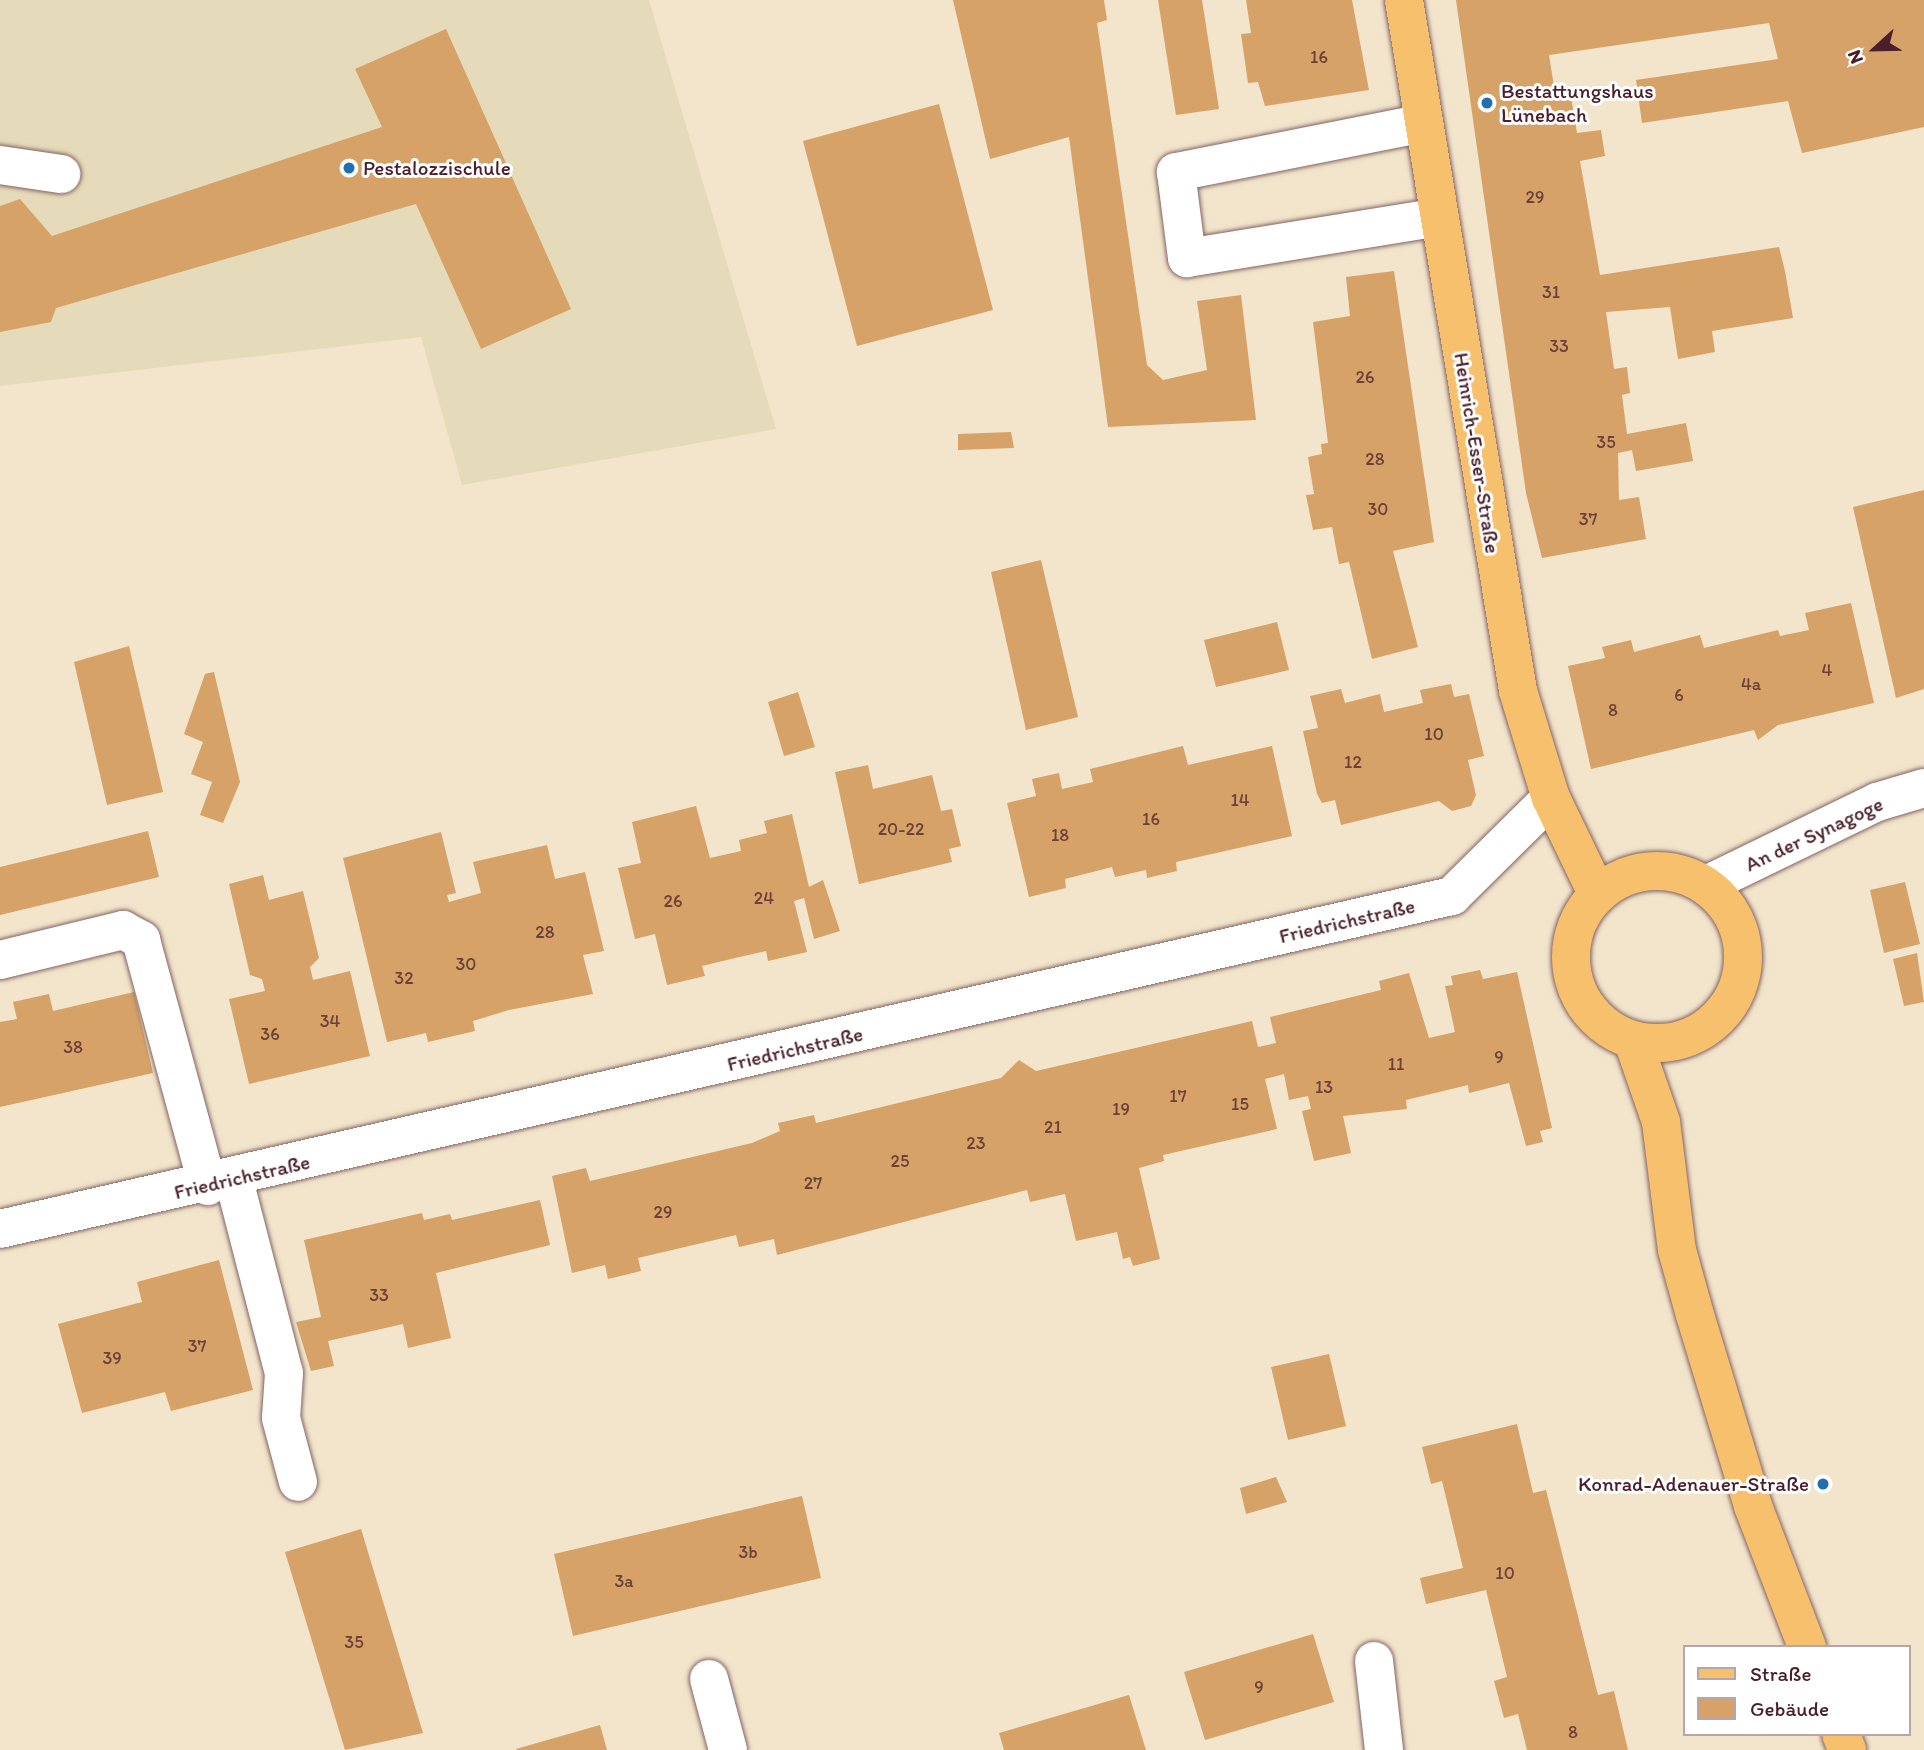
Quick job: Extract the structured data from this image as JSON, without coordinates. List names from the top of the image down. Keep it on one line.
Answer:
{"streets":{"main road":["Heinrich-Esser-Straße"],"street":["An der Synagoge","Friedrichstraße"]},"crossings":[["Heinrich-Esser-Straße","An der Synagoge"],["Heinrich-Esser-Straße","Friedrichstraße"]],"places":["Bestattungshaus Lünebach","Pestalozzischule","Konrad-Adenauer-Straße"],"house_numbers":["16","29","31","33","26","35","28","30","37","4","4a","6","8","10","12","14","16","20-22","18","24","26","28","30","32","34","36","38","9","11","13","17","15","19","21","23","25","27","29","33","37","39","3b","10","3a","35","9","8"],"legend":["Straße","Gebäude"],"north":"left"}
